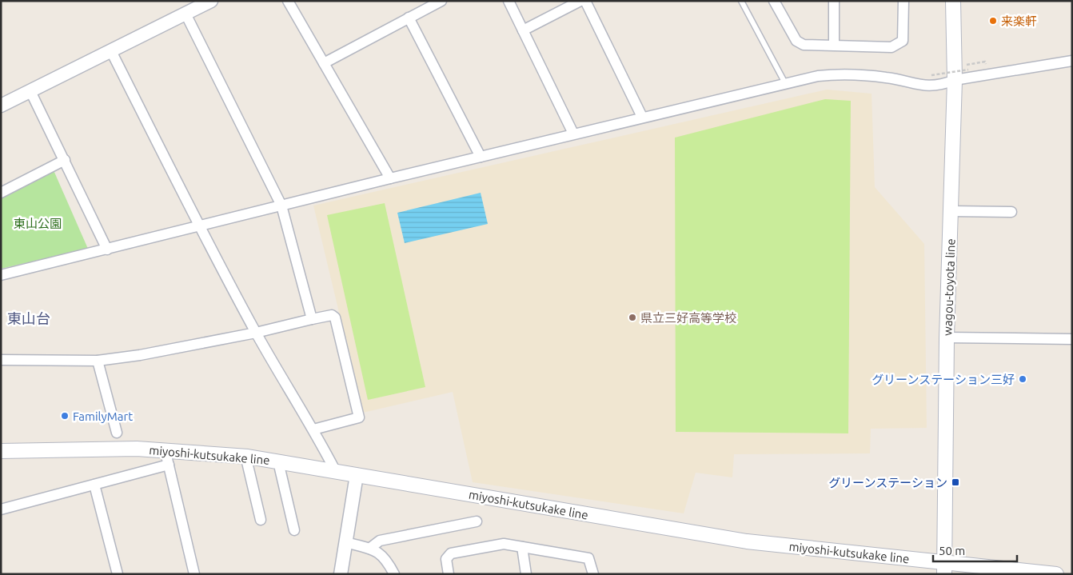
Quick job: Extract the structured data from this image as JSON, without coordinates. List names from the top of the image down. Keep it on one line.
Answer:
{"streets":{"main road":["wagou-toyota line","miyoshi-kutsukake line"]},"crossings":[["wagou-toyota line","miyoshi-kutsukake line"]],"districts":["東山台"],"parks":["東山公園"],"places":{"other":["来楽軒","県立三好高等学校","グリーンステーション三好","FamilyMart"],"transit":["グリーンステーション"]},"scale_bar":"50 m"}
